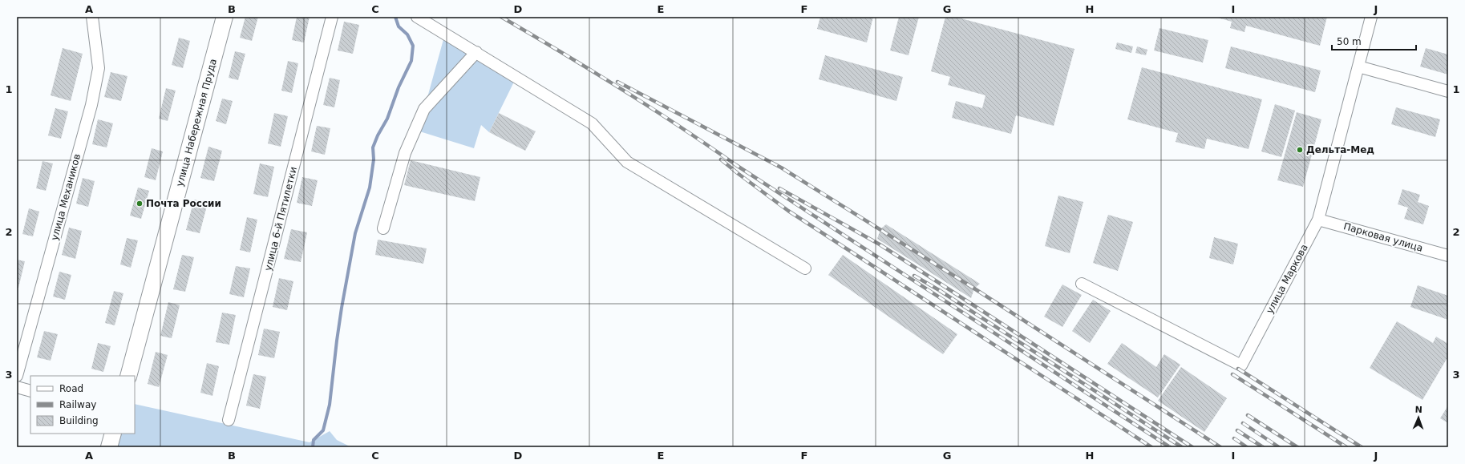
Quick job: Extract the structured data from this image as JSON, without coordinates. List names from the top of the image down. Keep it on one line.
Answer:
{"streets":{"street":["улица Набережная Пруда","улица Механиков","улица 6-й Пятилетки","Парковая улица","улица Маркова"]},"crossings":[["Парковая улица","улица Маркова"]],"places":["Дельта-Мед","Почта России"],"legend":["Road","Railway","Building"],"scale_bar":"50 m","north":"top","grid":{"columns":["A","B","C","D","E","F","G","H","I","J"],"rows":["1","2","3"]}}
